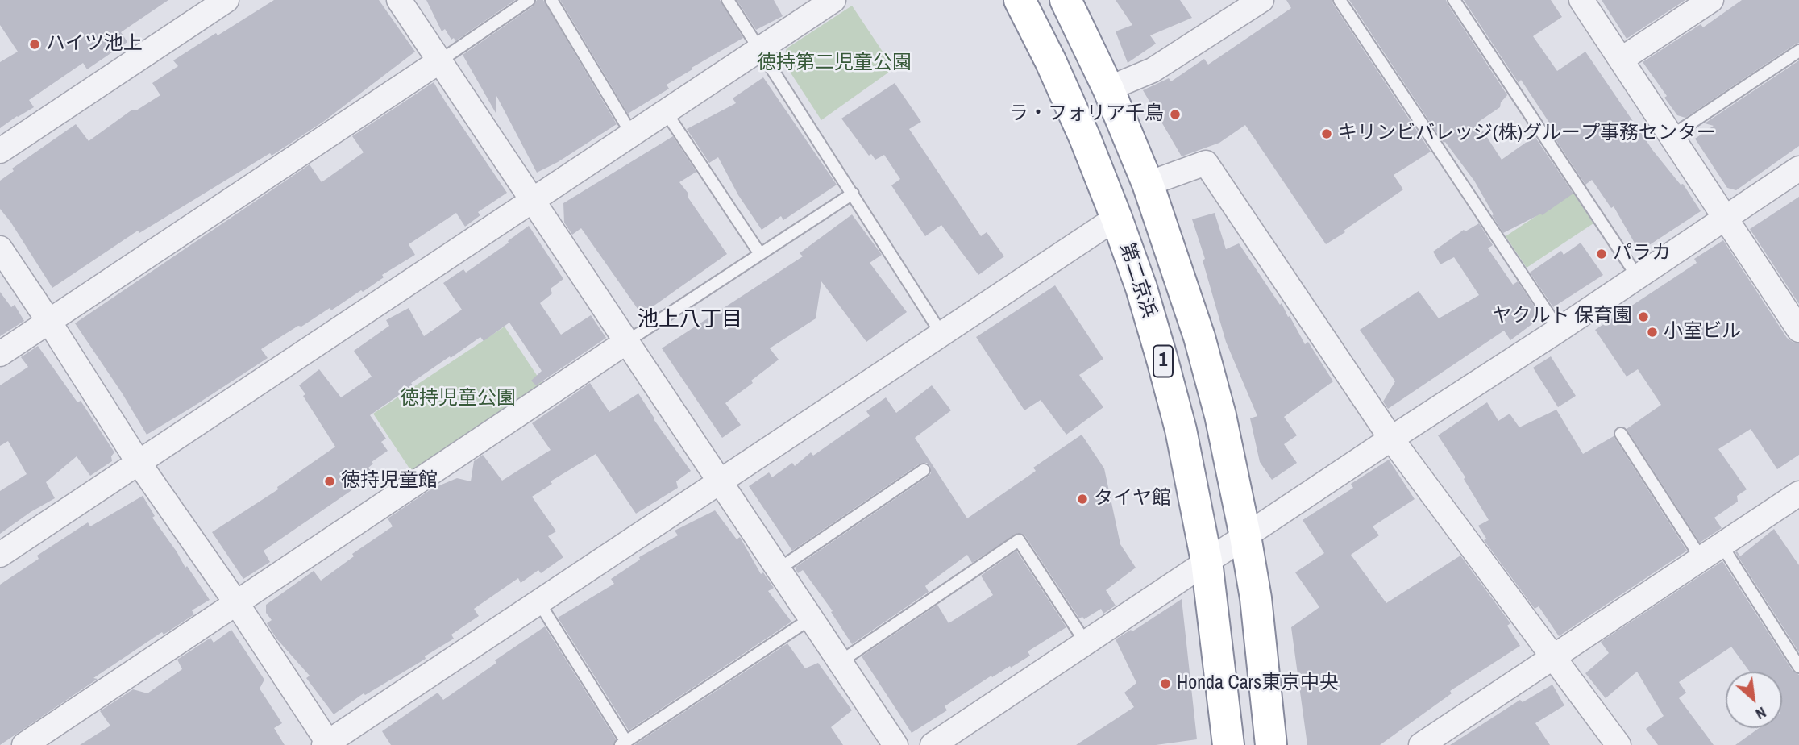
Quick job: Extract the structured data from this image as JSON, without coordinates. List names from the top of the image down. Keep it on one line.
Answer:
{"streets":{"highway":["第二京浜","1"]},"districts":["池上八丁目"],"parks":["徳持第二児童公園","徳持児童公園"],"places":["ハイツ池上","ラ・フォリア千鳥","キリンビバレッジ(株)グループ事務センター","パラカ","ヤクルト 保育園","小室ビル","徳持児童館","タイヤ館","Honda Cars東京中央"],"north":"bottom right"}
